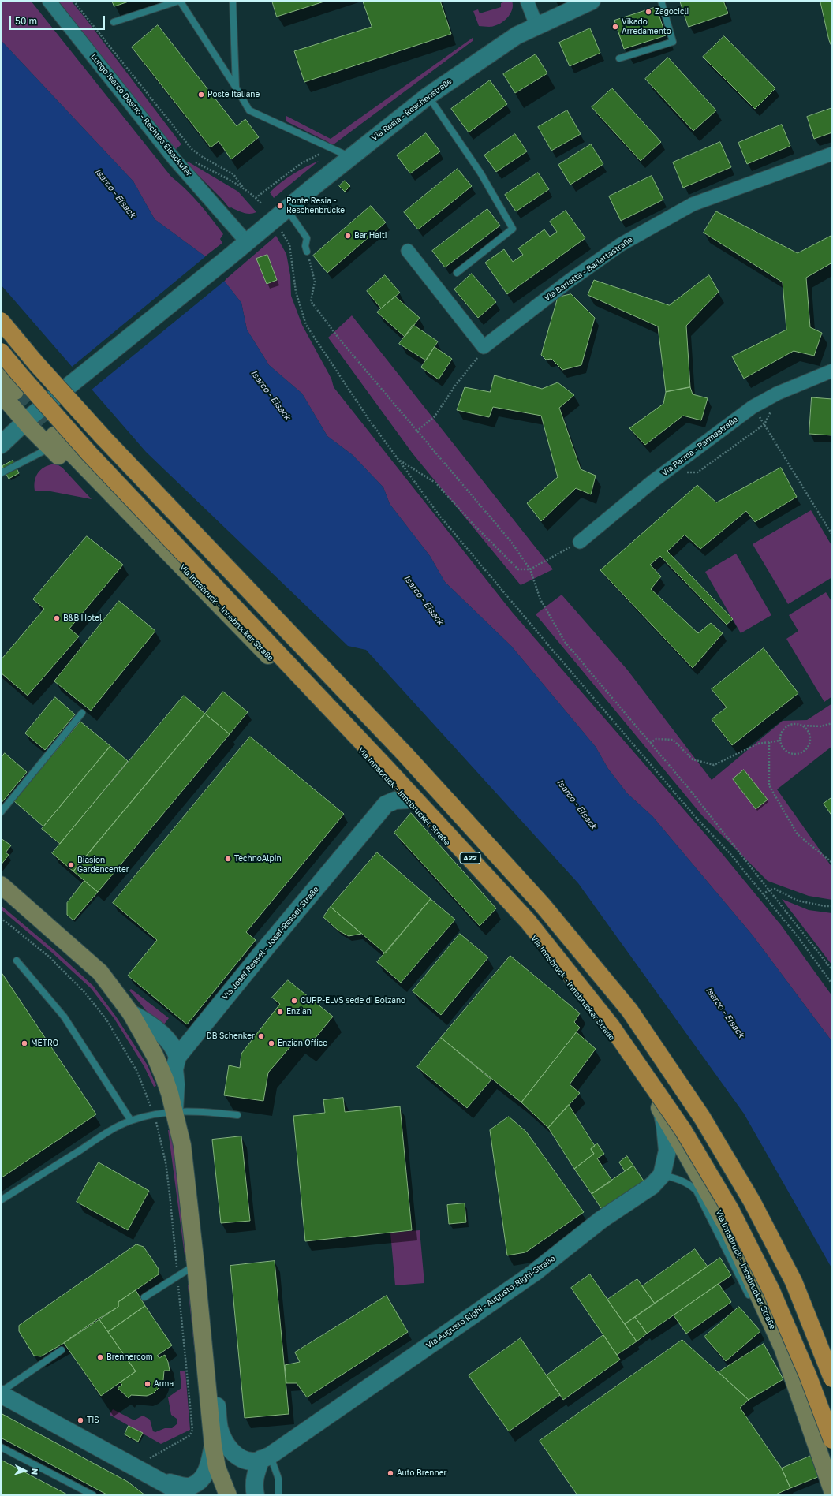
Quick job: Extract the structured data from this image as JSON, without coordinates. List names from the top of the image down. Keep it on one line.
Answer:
{"streets":{"highway":["A22"],"main road":["Via Resia - Reschenstraße","Via Innsbruck - Innsbrucker Straße","Via Josef Ressel - Josef-Ressel-Straße","Via Augusto Righi - Augusto-Righi-Straße"],"street":["Lungo Isarco Destro - Rechtes Eisackufer","Via Barletta - Barlettastraße","Via Parma - Parmastraße"]},"crossings":[["Via Resia - Reschenstraße","Lungo Isarco Destro - Rechtes Eisackufer"],["Via Innsbruck - Innsbrucker Straße","Via Josef Ressel - Josef-Ressel-Straße"]],"water":["Isarco - Eisack"],"places":["Zagocicli","Vikado Arredamento","Poste Italiane","Ponte Resia - Reschenbrücke","Bar Haiti","B&B Hotel","TechnoAlpin","Biasion Gardencenter","CUPP-ELVS sede di Bolzano","Enzian","DB Schenker","METRO","Enzian Office","Brennercom","Arma","TIS","Auto Brenner"],"scale_bar":"50 m","north":"right"}
